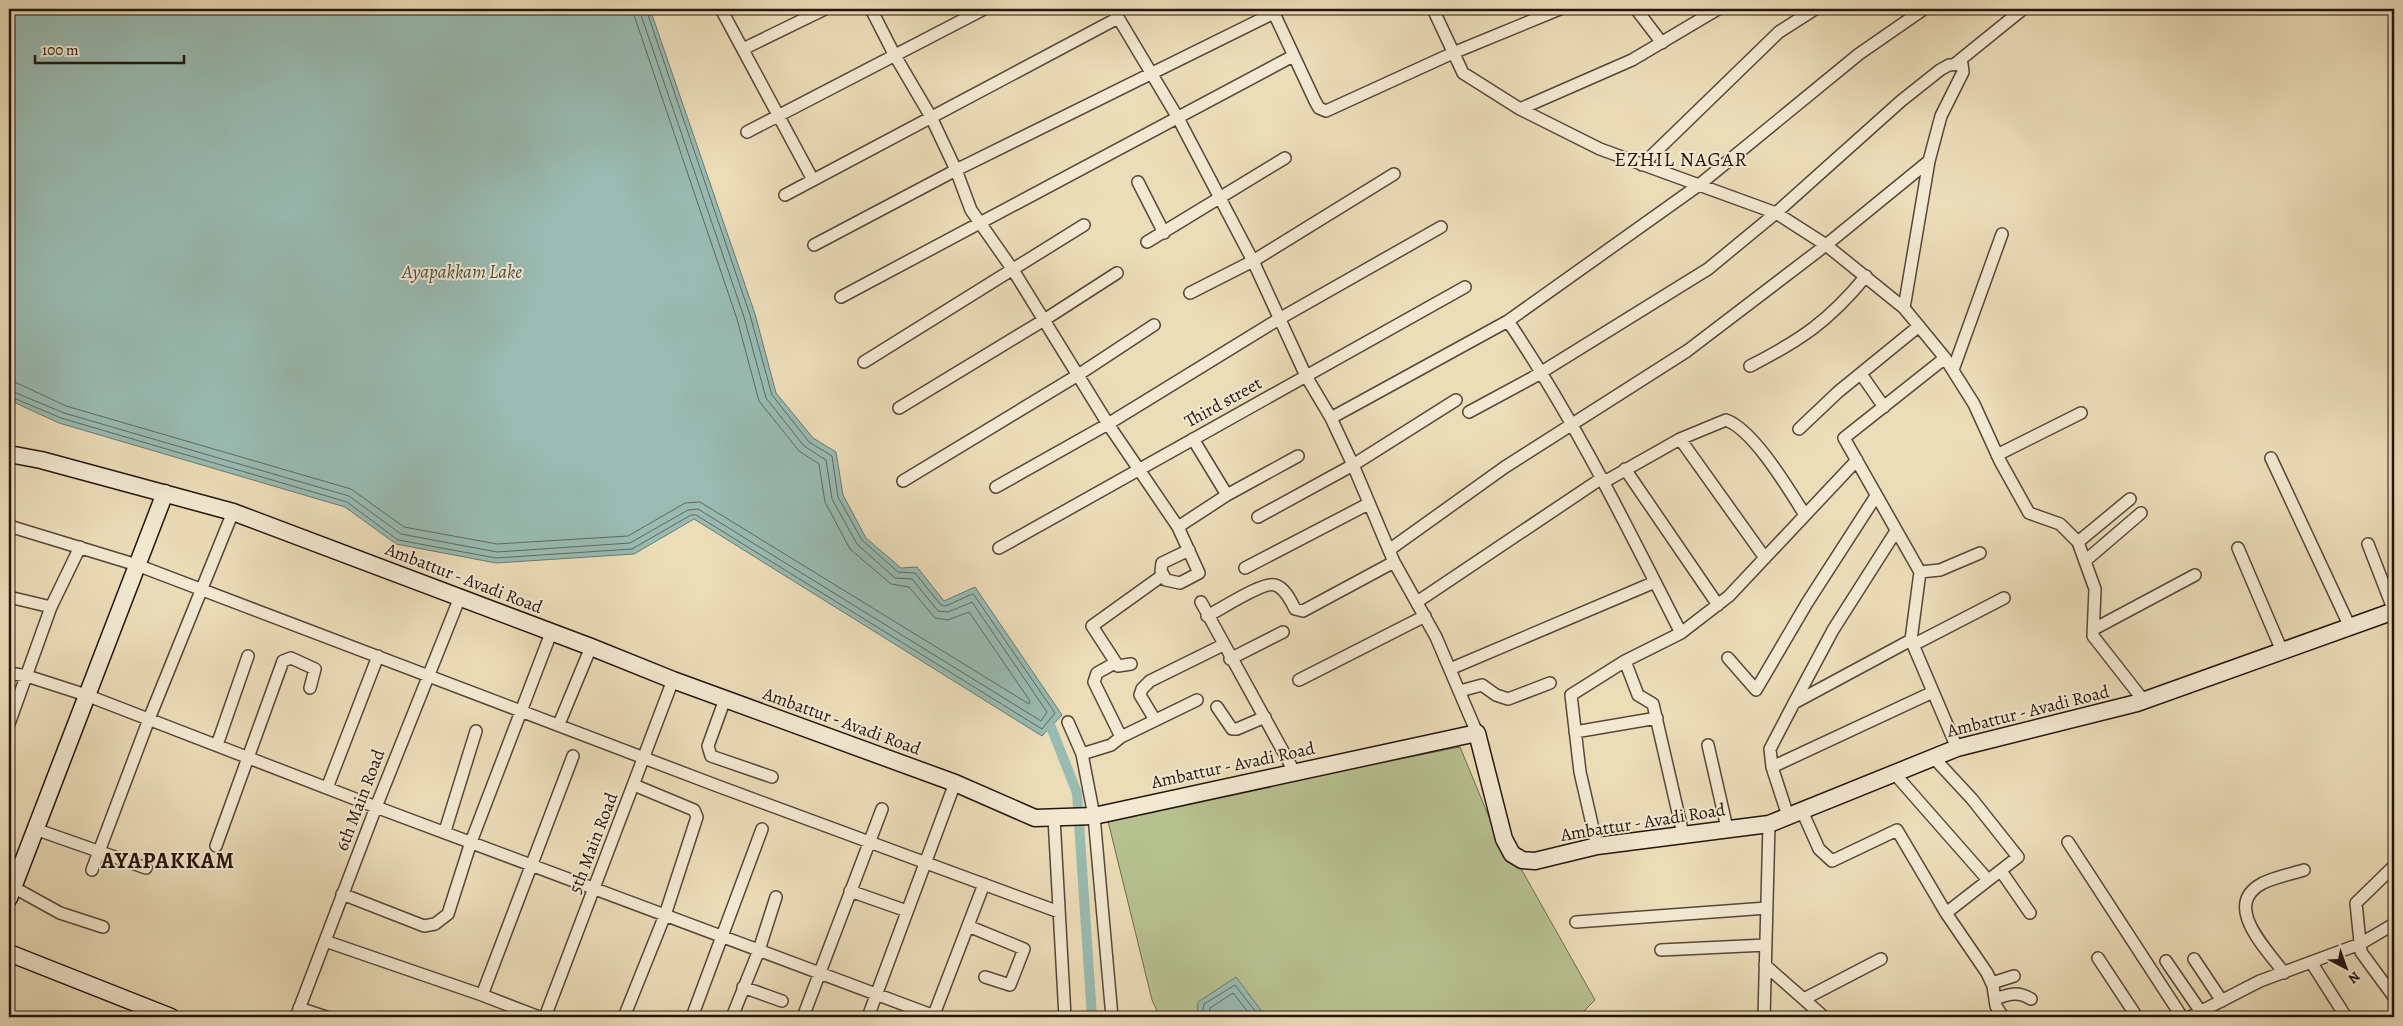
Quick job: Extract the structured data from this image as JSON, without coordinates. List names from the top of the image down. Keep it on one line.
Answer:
{"streets":{"street":["Third street","Ambattur - Avadi Road","6th Main Road","5th Main Road"]},"crossings":[["Ambattur - Avadi Road","6th Main Road"],["Ambattur - Avadi Road","5th Main Road"]],"districts":["EZHIL NAGAR","AYAPAKKAM"],"water":["Ayapakkam Lake"],"scale_bar":"100 m","north":"bottom right"}
